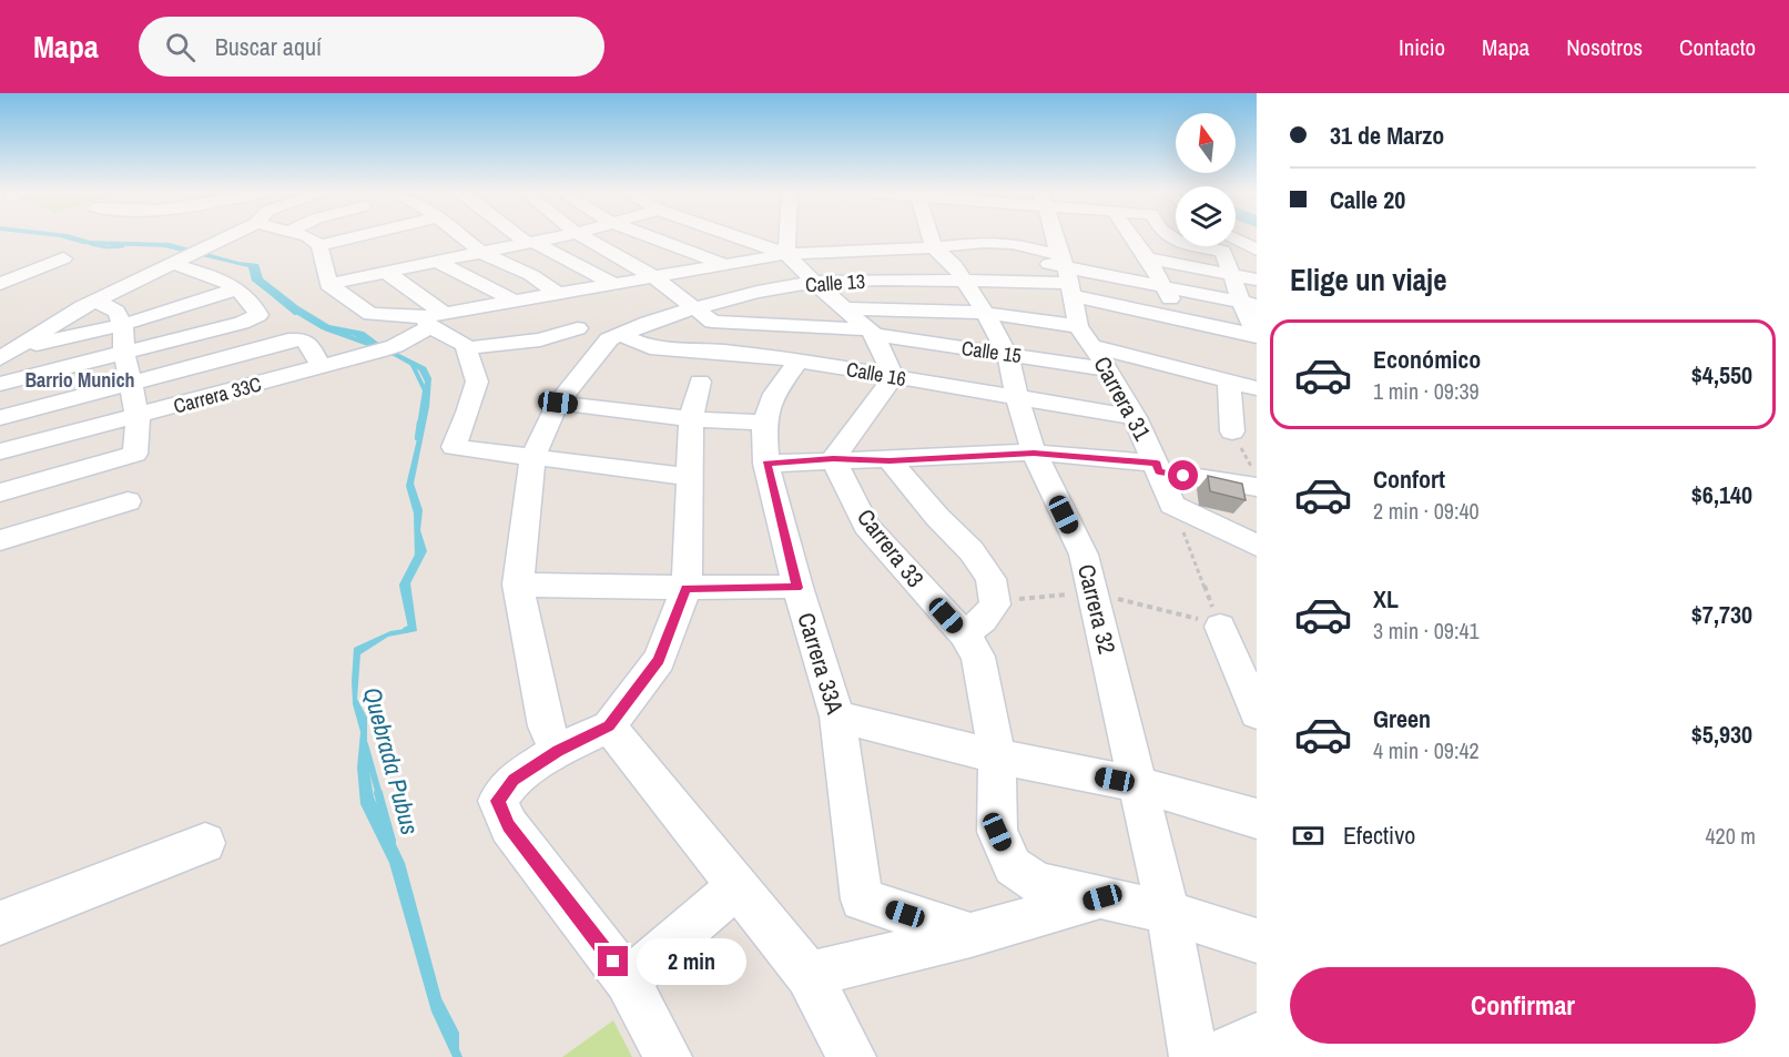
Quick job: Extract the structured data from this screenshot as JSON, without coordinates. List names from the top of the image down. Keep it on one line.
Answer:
{"streets":{"street":["Calle 13","Calle 15","Calle 16","Carrera 33C","Carrera 31","Carrera 33","Carrera 32","Carrera 33A"]},"crossings":[["Calle 13","Calle 15"],["Calle 13","Calle 16"],["Calle 13","Carrera 31"],["Calle 13","Carrera 32"],["Calle 15","Carrera 31"],["Calle 15","Carrera 32"],["Calle 16","Carrera 31"],["Calle 16","Carrera 32"],["Calle 16","Carrera 33A"]],"districts":["Barrio Munich"],"water":["Quebrada Pubus"],"north":"top","page":{"header":"Mapa","search":"Buscar aquí","nav":["Inicio","Mapa","Nosotros","Contacto"],"banner":["31 de Marzo","Calle 20"],"heading":"Elige un viaje","list":[{"name":"Económico","note":"1 min · 09:39","value":"$4,550"},{"name":"Confort","note":"2 min · 09:40","value":"$6,140"},{"name":"XL","note":"3 min · 09:41","value":"$7,730"},{"name":"Green","note":"4 min · 09:42","value":"$5,930"}],"pay":["Efectivo","420 m"],"bubble":"2 min","buttons":"Confirmar"}}
